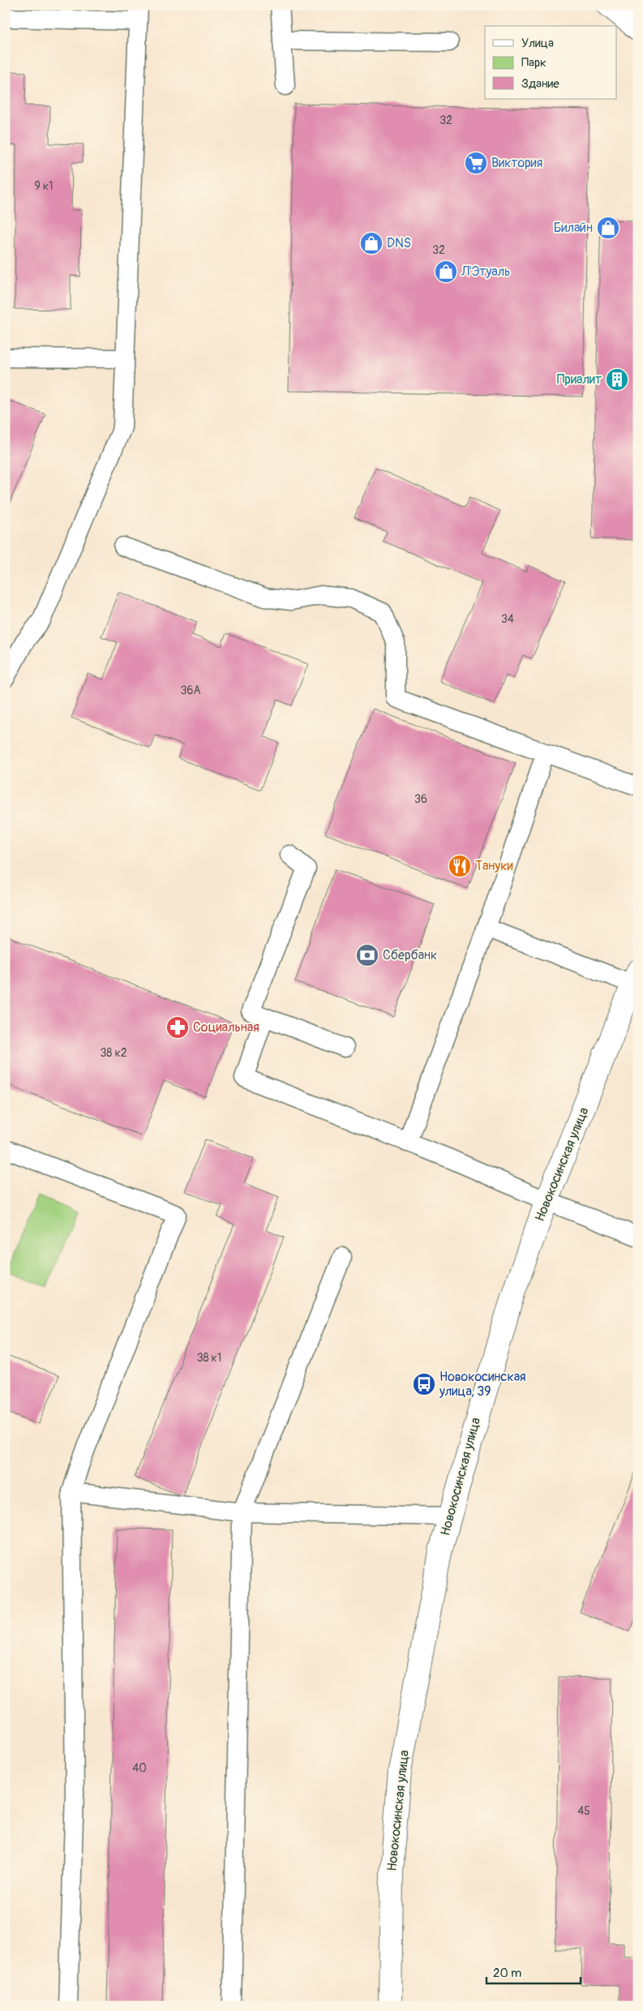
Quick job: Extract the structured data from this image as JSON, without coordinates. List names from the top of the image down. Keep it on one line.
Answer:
{"streets":{"street":["Новокосинская улица"]},"places":{"supermarket":["Виктория"],"shop":["Билайн","DNS","Л'Этуаль"],"building":["Приалит"],"restaurant":["Тануки"],"bank":["Сбербанк"],"pharmacy":["Социальная"],"bus stop":["Новокосинская улица, 39"]},"house_numbers":["32","9 к1","32","34","36А","36","38 к2","38 к1","40","45"],"legend":["Улица","Парк","Здание"],"scale_bar":"20 m"}
